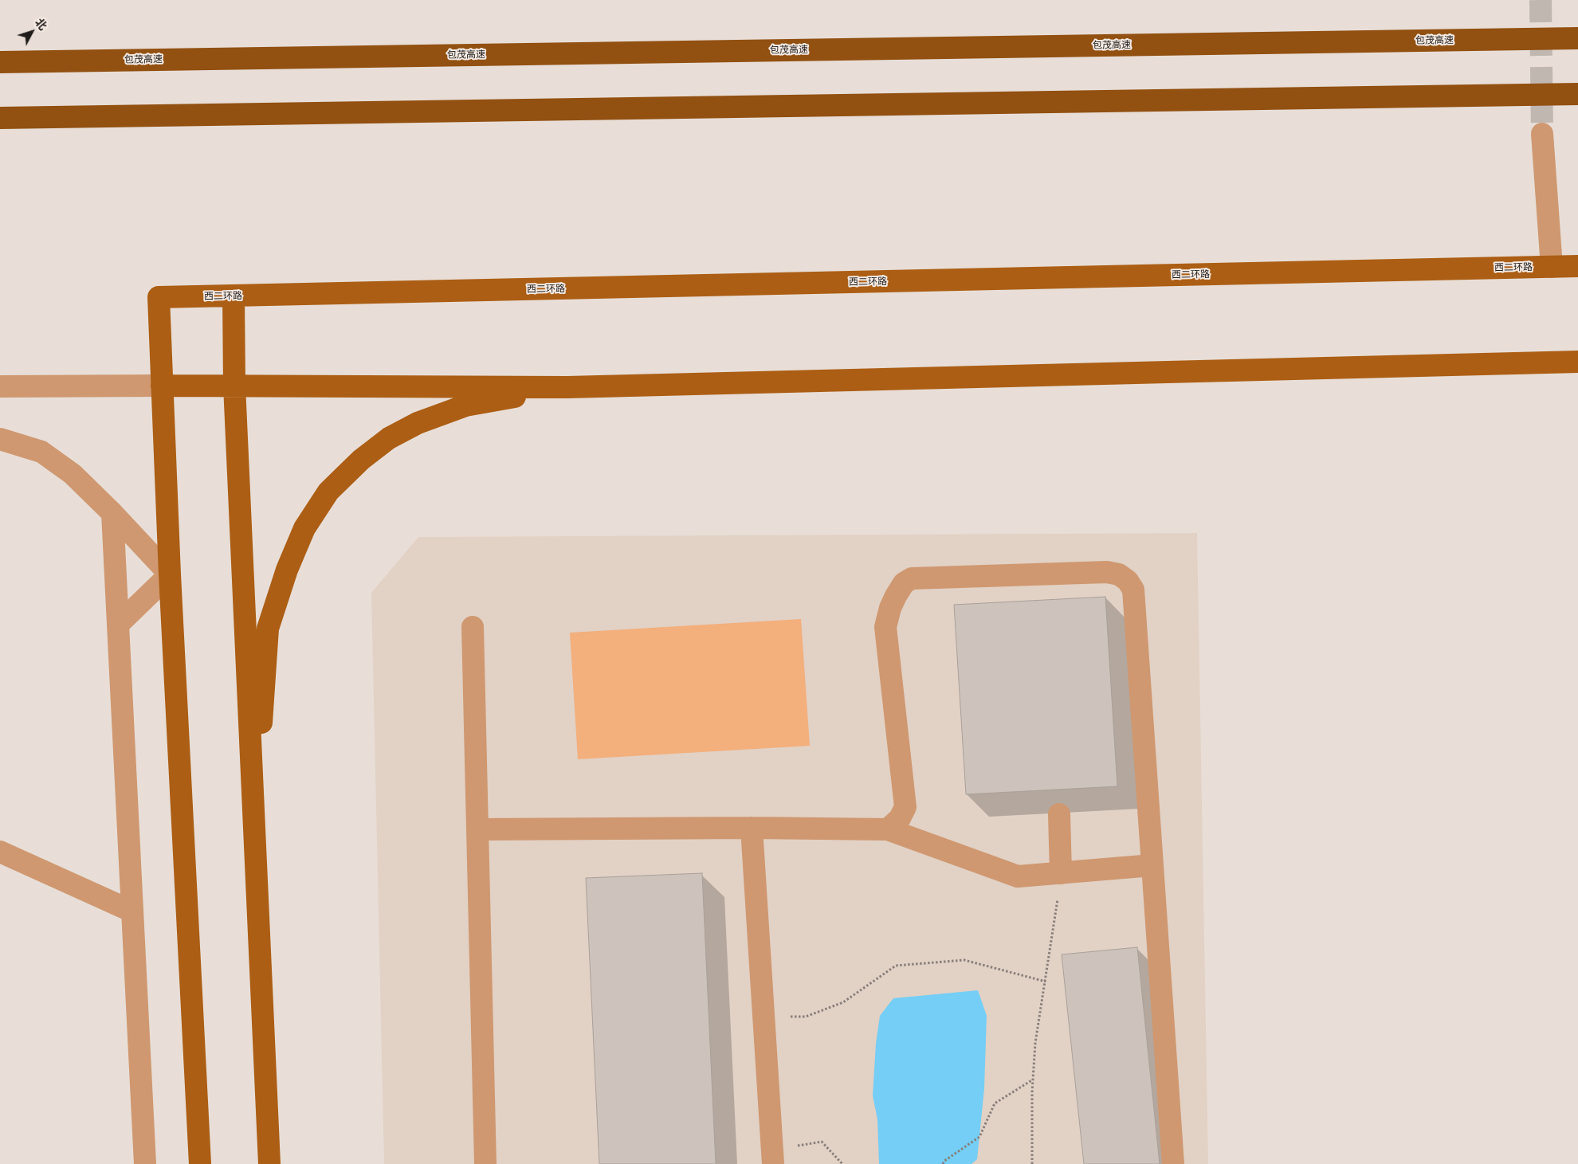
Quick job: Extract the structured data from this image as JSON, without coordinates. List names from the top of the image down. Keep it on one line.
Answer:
{"streets":{"highway":["包茂高速"],"main road":["西二环路"]},"north":"top right"}
